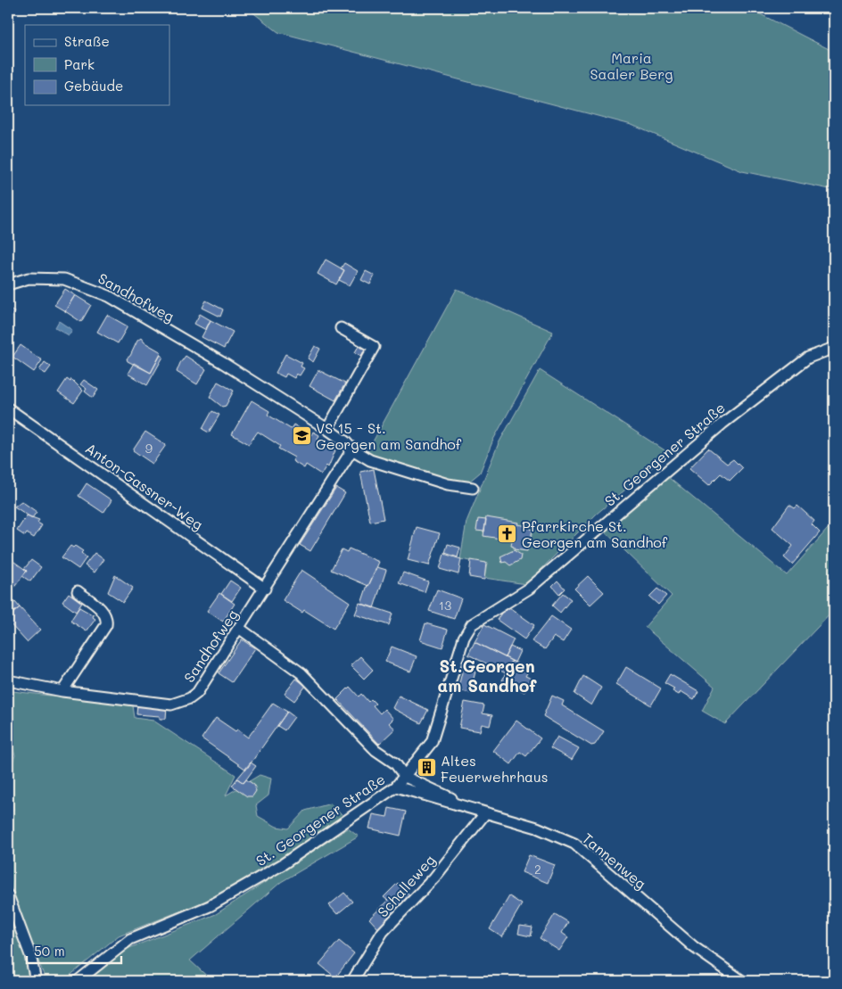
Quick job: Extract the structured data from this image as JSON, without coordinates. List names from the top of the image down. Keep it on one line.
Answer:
{"streets":{"street":["Sandhofweg","St. Georgener Straße","Anton-Gassner-Weg","Tannenweg","Schalleweg"]},"crossings":[["Sandhofweg","Anton-Gassner-Weg"],["St. Georgener Straße","Tannenweg"],["Tannenweg","Schalleweg"]],"districts":["St.Georgen am Sandhof"],"parks":["Maria Saaler Berg"],"places":{"school or university":["VS 15 - St. Georgen am Sandhof"],"church":["Pfarrkirche St. Georgen am Sandhof"],"building":["Altes Feuerwehrhaus"]},"house_numbers":["9","13","2"],"legend":["Straße","Park","Gebäude"],"scale_bar":"50 m"}
